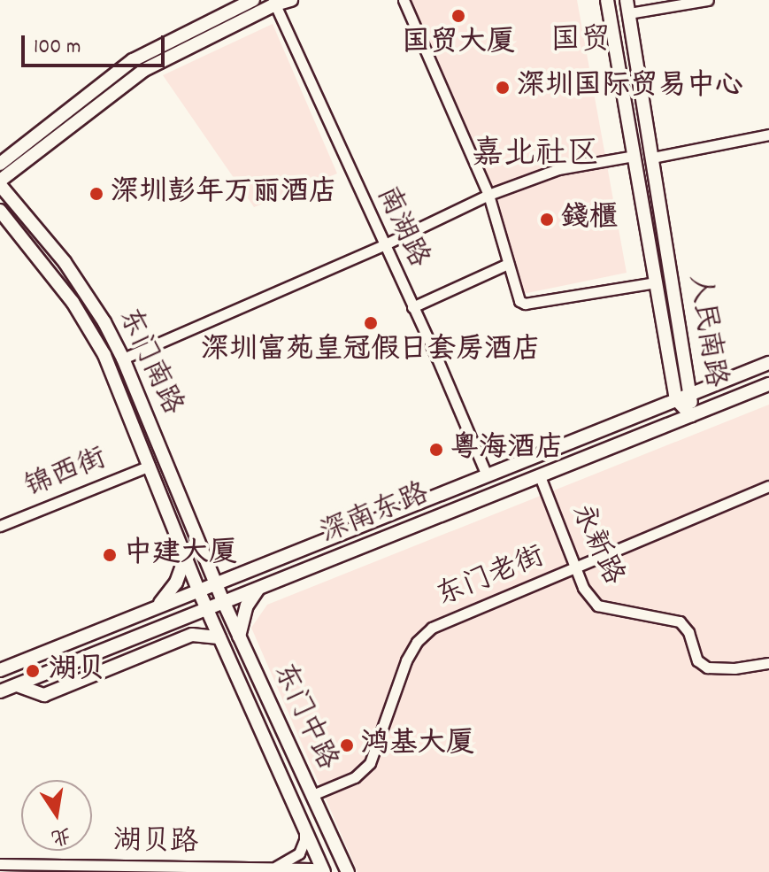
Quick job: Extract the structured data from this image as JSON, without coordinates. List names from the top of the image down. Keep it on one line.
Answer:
{"streets":{"main road":["人民南路","东门南路","深南东路","东门中路"],"street":["南湖路","锦西街","永新路","东门老街","湖贝路"]},"crossings":[["南湖路","深南东路"],["人民南路","深南东路"],["东门南路","锦西街"],["东门南路","深南东路"],["东门南路","东门中路"],["深南东路","永新路"],["深南东路","东门中路"],["永新路","东门老街"],["东门老街","东门中路"],["东门中路","湖贝路"]],"districts":["国贸","嘉北社区"],"places":["国贸大厦","深圳国际贸易中心","深圳彭年万丽酒店","錢櫃","深圳富苑皇冠假日套房酒店","粤海酒店","中建大厦","湖贝","鸿基大厦"],"scale_bar":"100 m","north":"bottom"}
